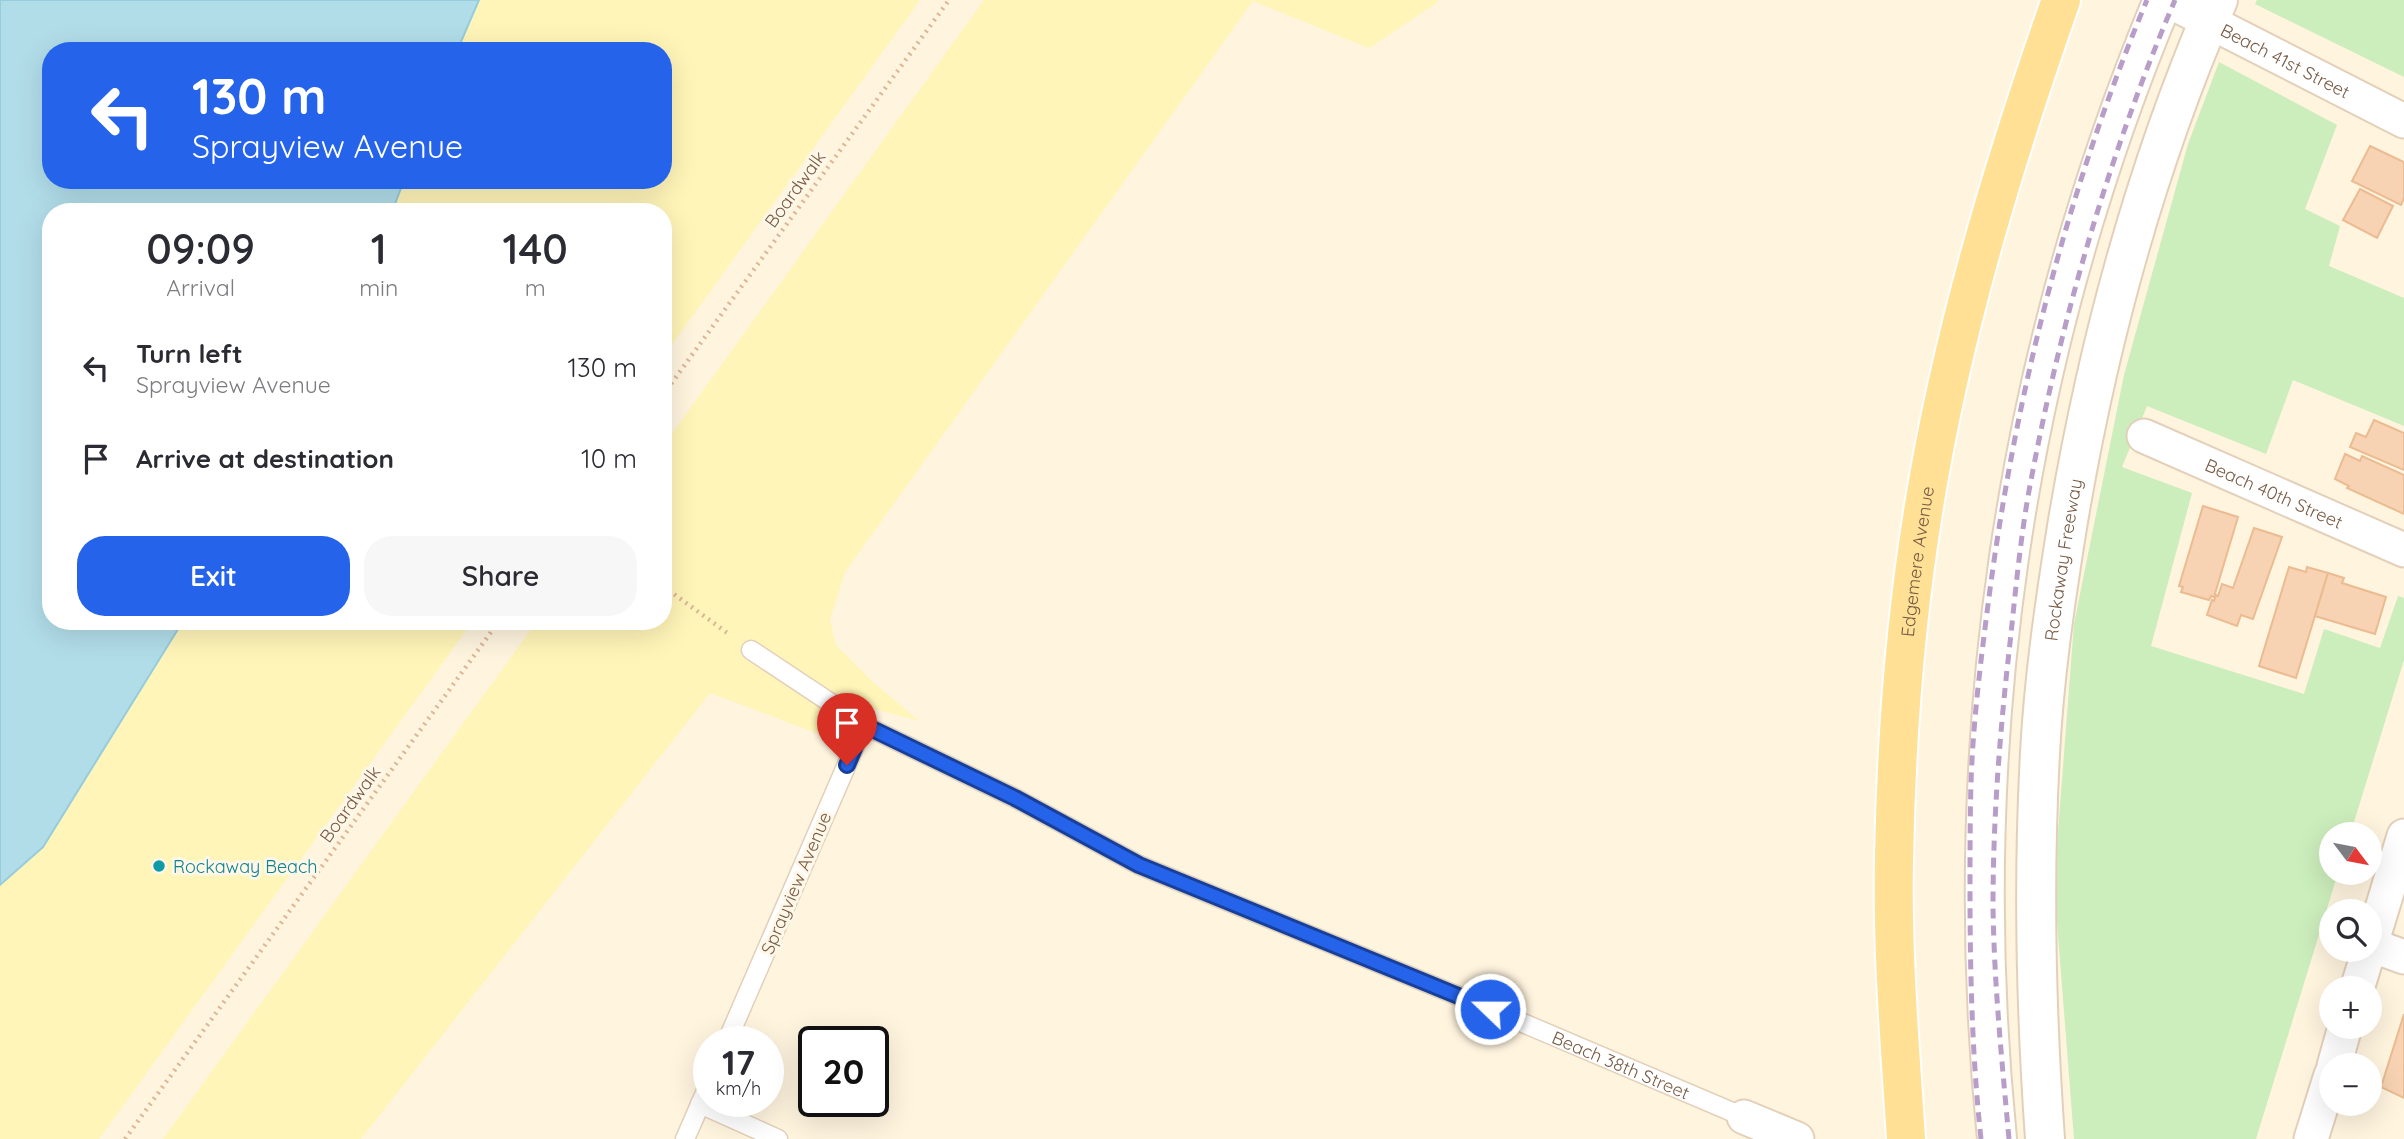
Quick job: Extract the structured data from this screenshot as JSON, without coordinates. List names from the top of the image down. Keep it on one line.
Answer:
{"streets":{"main road":["Edgemere Avenue"],"street":["Beach 41st Street","Beach 40th Street","Rockaway Freeway","Beach 38th Street"],"lane":["Sprayview Avenue"],"path":["Boardwalk"]},"crossings":[["Beach 41st Street","Rockaway Freeway"],["Sprayview Avenue","Beach 38th Street"]],"places":["Rockaway Beach"],"north":"bottom right","page":{"turn":["130 m","Sprayview Avenue"],"eta":["09:09","Arrival","1","min","140","m"],"list":[{"name":"Turn left","note":"Sprayview Avenue","value":"130 m"},{"name":"Arrive at destination","value":"10 m"}],"buttons":["Exit","Share"],"map_buttons":["+","−"],"speed":"17 km/h","limit":"20"}}
